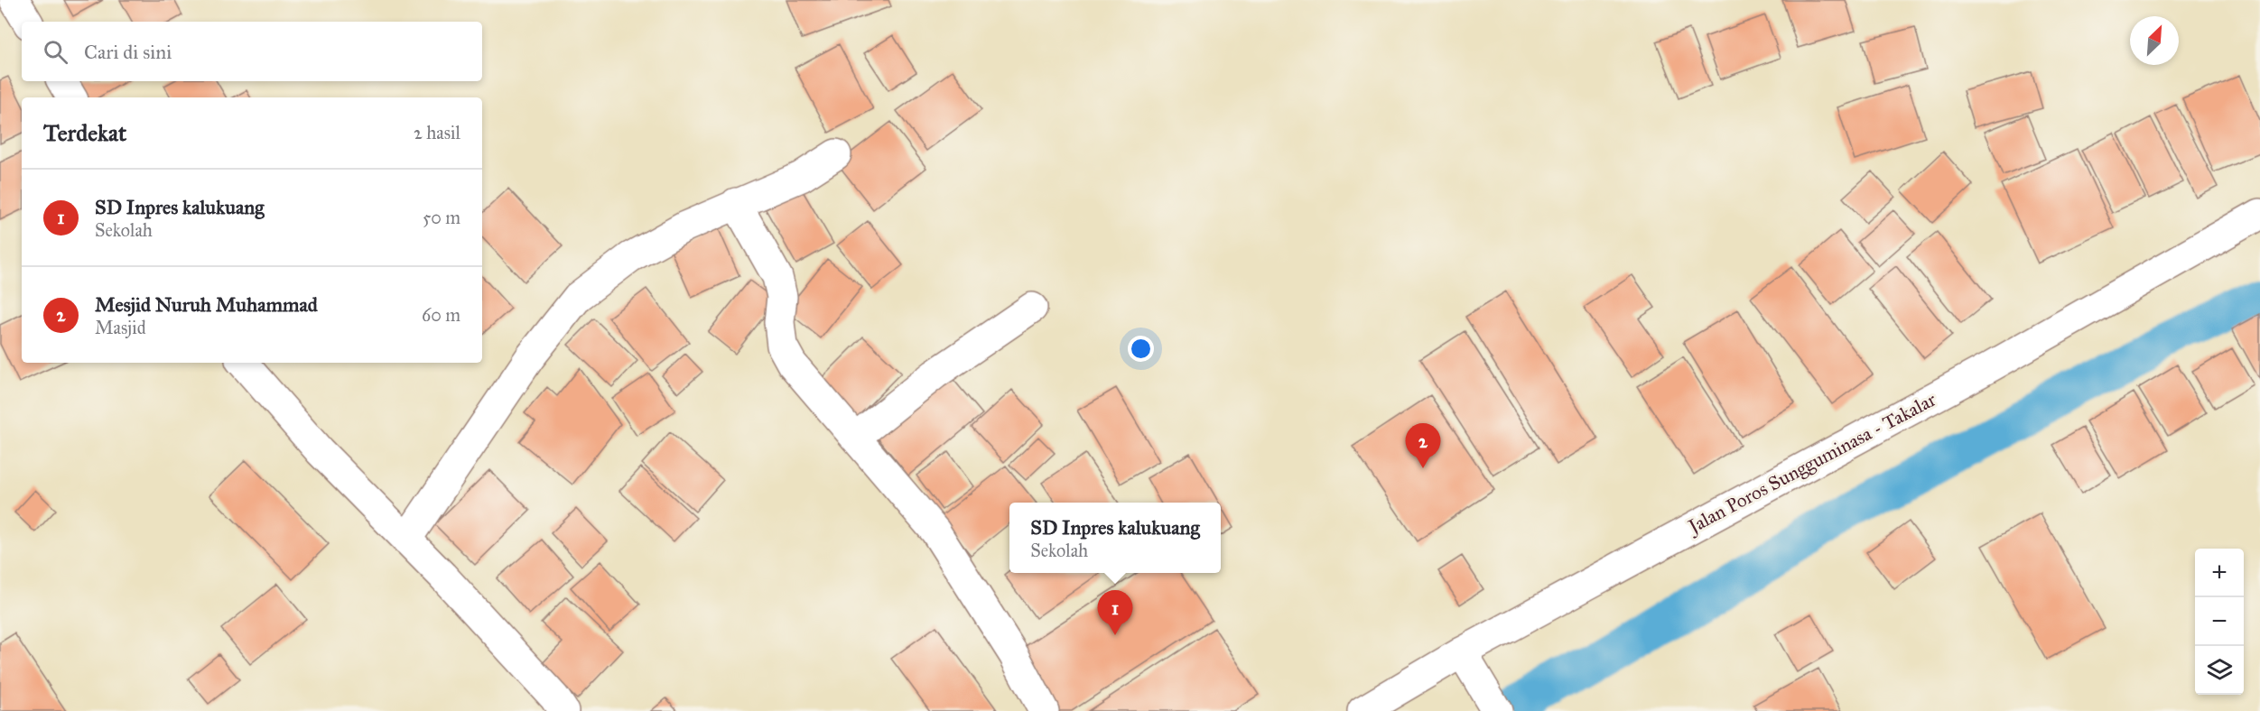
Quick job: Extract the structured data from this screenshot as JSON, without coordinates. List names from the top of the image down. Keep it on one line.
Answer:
{"streets":{"main road":["Jalan Poros Sungguminasa - Takalar"]},"north":"top right","page":{"search":"Cari di sini","heading":["Terdekat","2 hasil"],"list":[{"mark":"1","name":"SD Inpres kalukuang","note":"Sekolah","value":"50 m"},{"mark":"2","name":"Mesjid Nuruh Muhammad","note":"Masjid","value":"60 m"}],"pins":["2","1"],"popup":["SD Inpres kalukuang","Sekolah"],"map_buttons":["+","−"]}}
